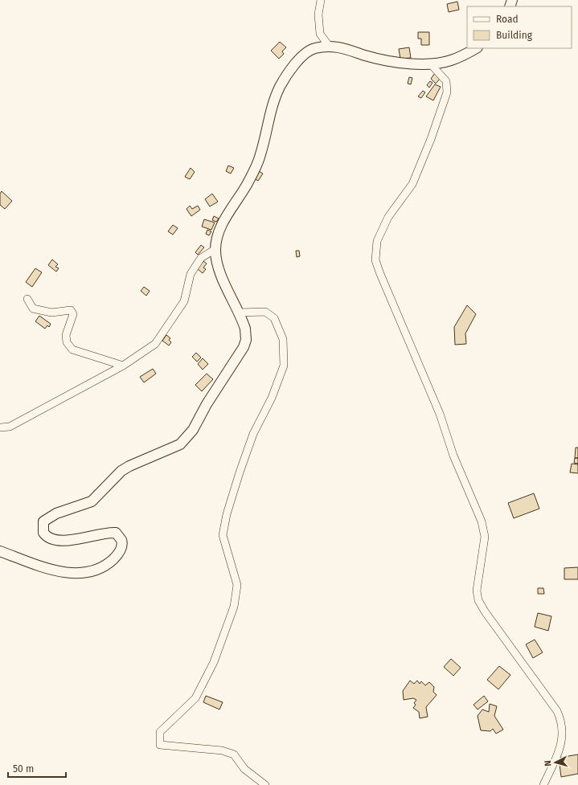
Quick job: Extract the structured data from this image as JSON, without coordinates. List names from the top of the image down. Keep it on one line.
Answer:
{"legend":["Road","Building"],"scale_bar":"50 m","north":"left"}
